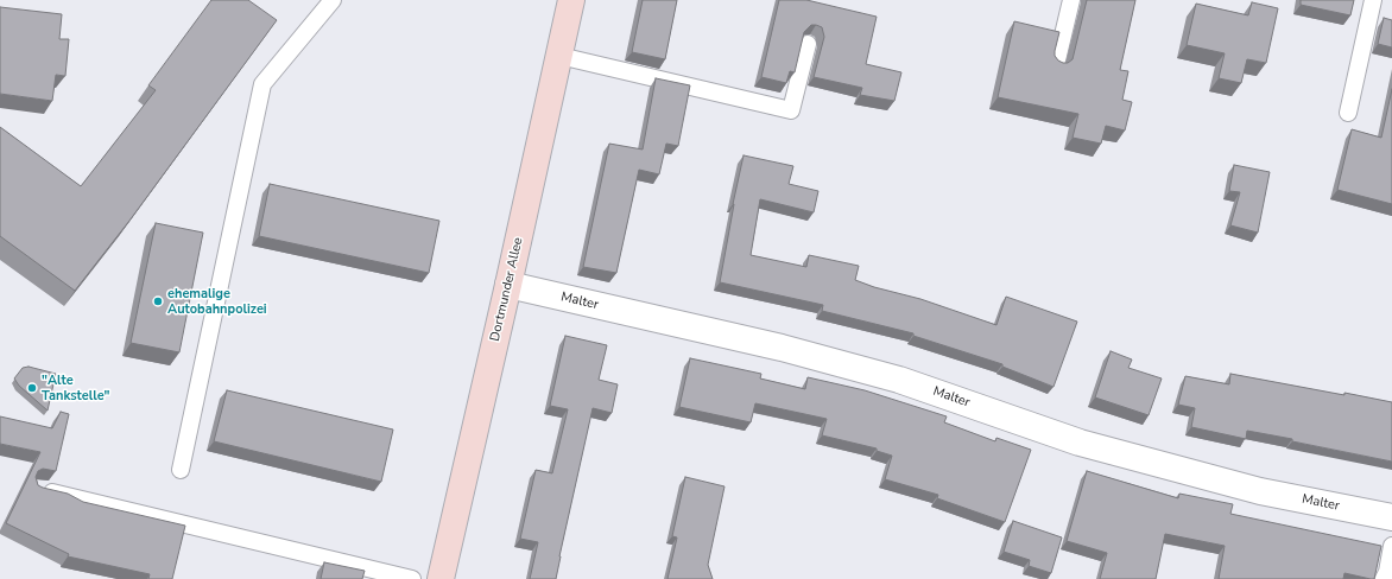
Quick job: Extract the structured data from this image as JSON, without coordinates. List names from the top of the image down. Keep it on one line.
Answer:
{"streets":{"main road":["Dortmunder Allee"],"street":["Malter"]},"crossings":[["Dortmunder Allee","Malter"]],"places":["ehemalige Autobahnpolizei","\"Alte Tankstelle\""]}
